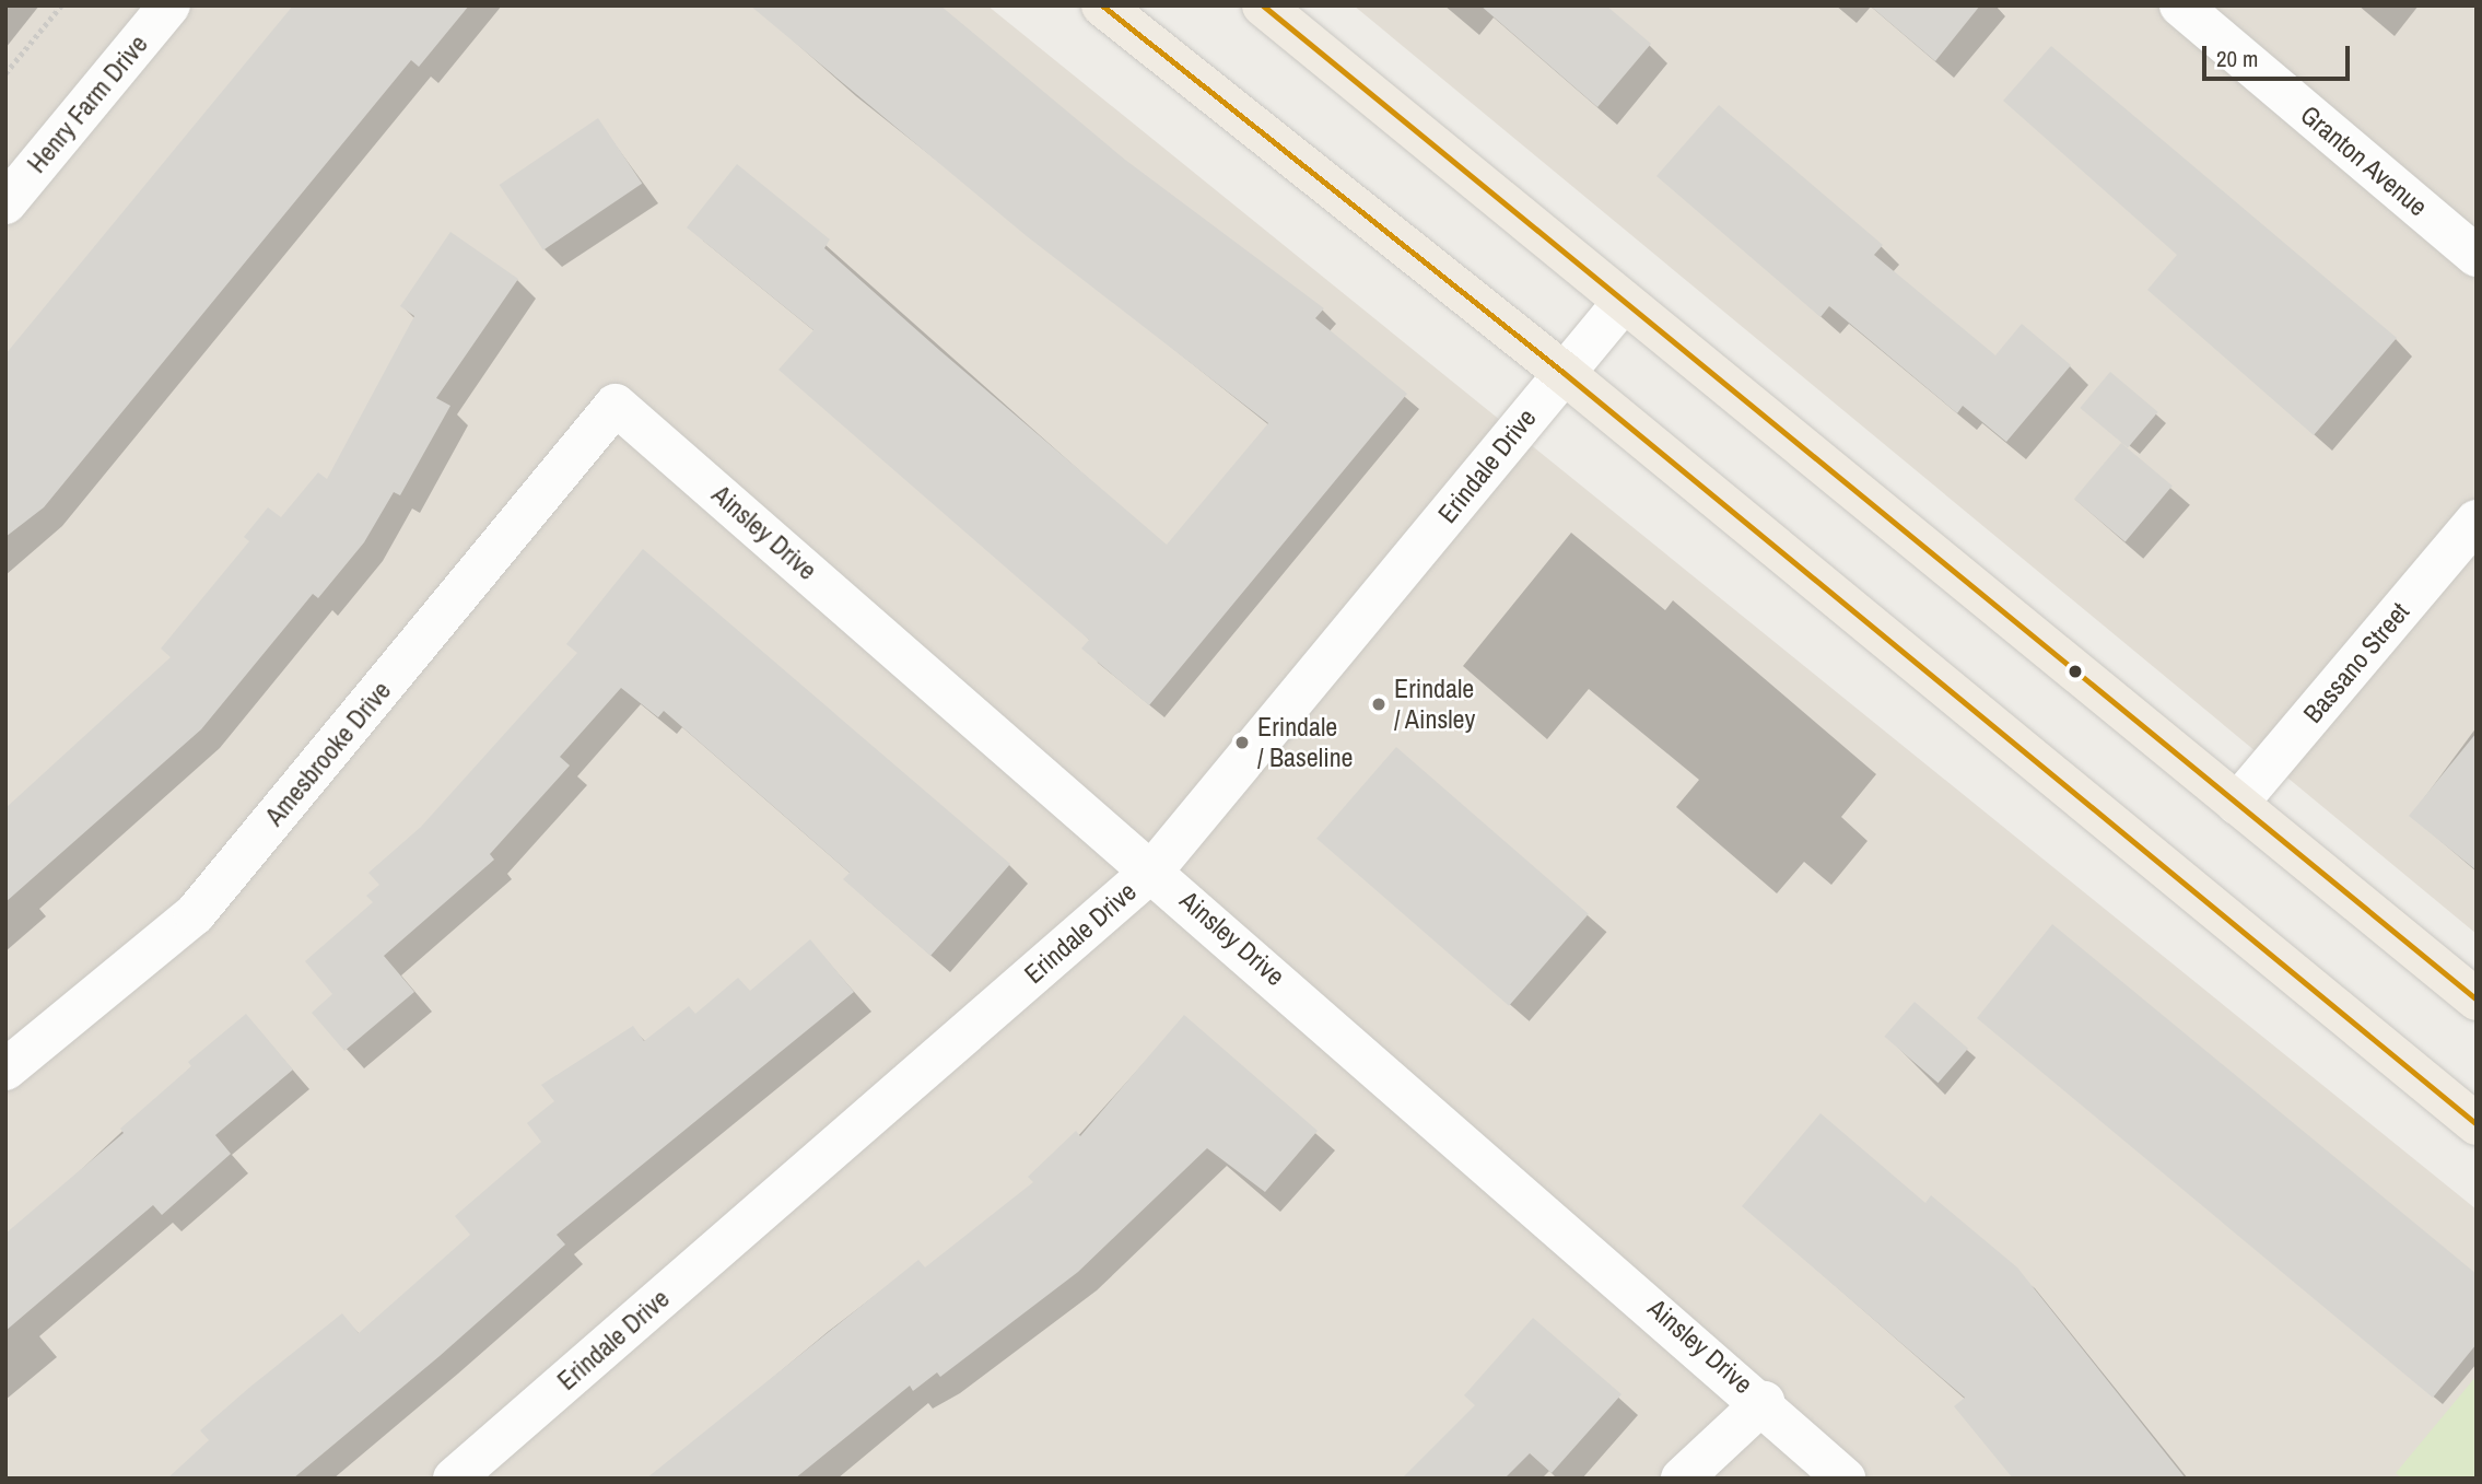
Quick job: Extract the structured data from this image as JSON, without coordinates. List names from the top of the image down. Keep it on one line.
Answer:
{"streets":{"street":["Henry Farm Drive","Granton Avenue","Erindale Drive","Ainsley Drive","Bassano Street","Amesbrooke Drive"]},"crossings":[["Erindale Drive","Ainsley Drive"],["Ainsley Drive","Amesbrooke Drive"]],"places":["Erindale / Ainsley","Erindale / Baseline"],"scale_bar":"20 m"}
